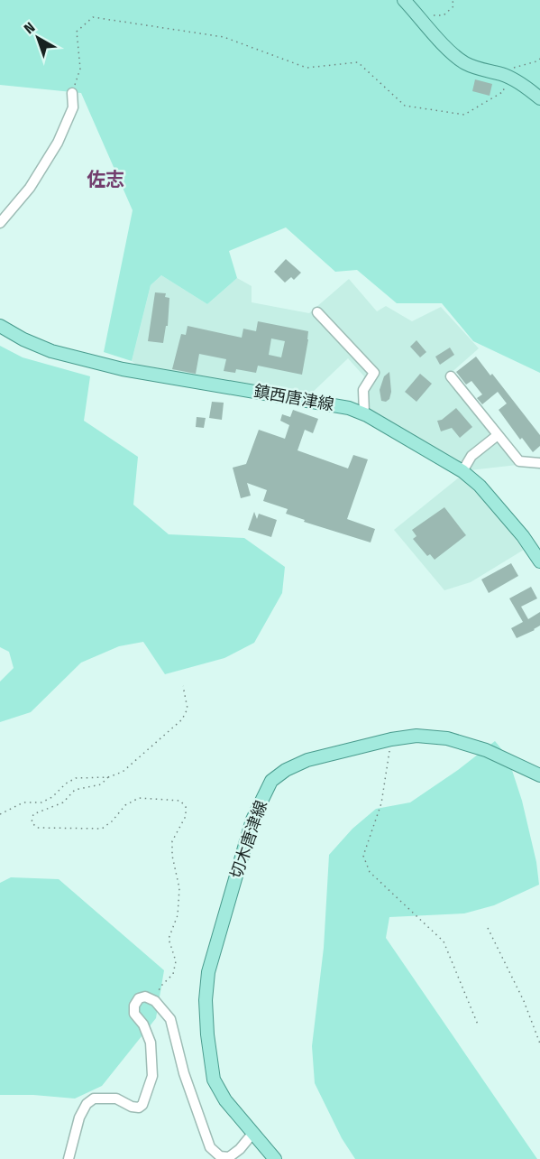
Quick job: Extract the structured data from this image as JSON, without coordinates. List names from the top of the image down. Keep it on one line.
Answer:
{"streets":{"main road":["鎮西唐津線","切木唐津線"]},"districts":["佐志"],"north":"top left"}
